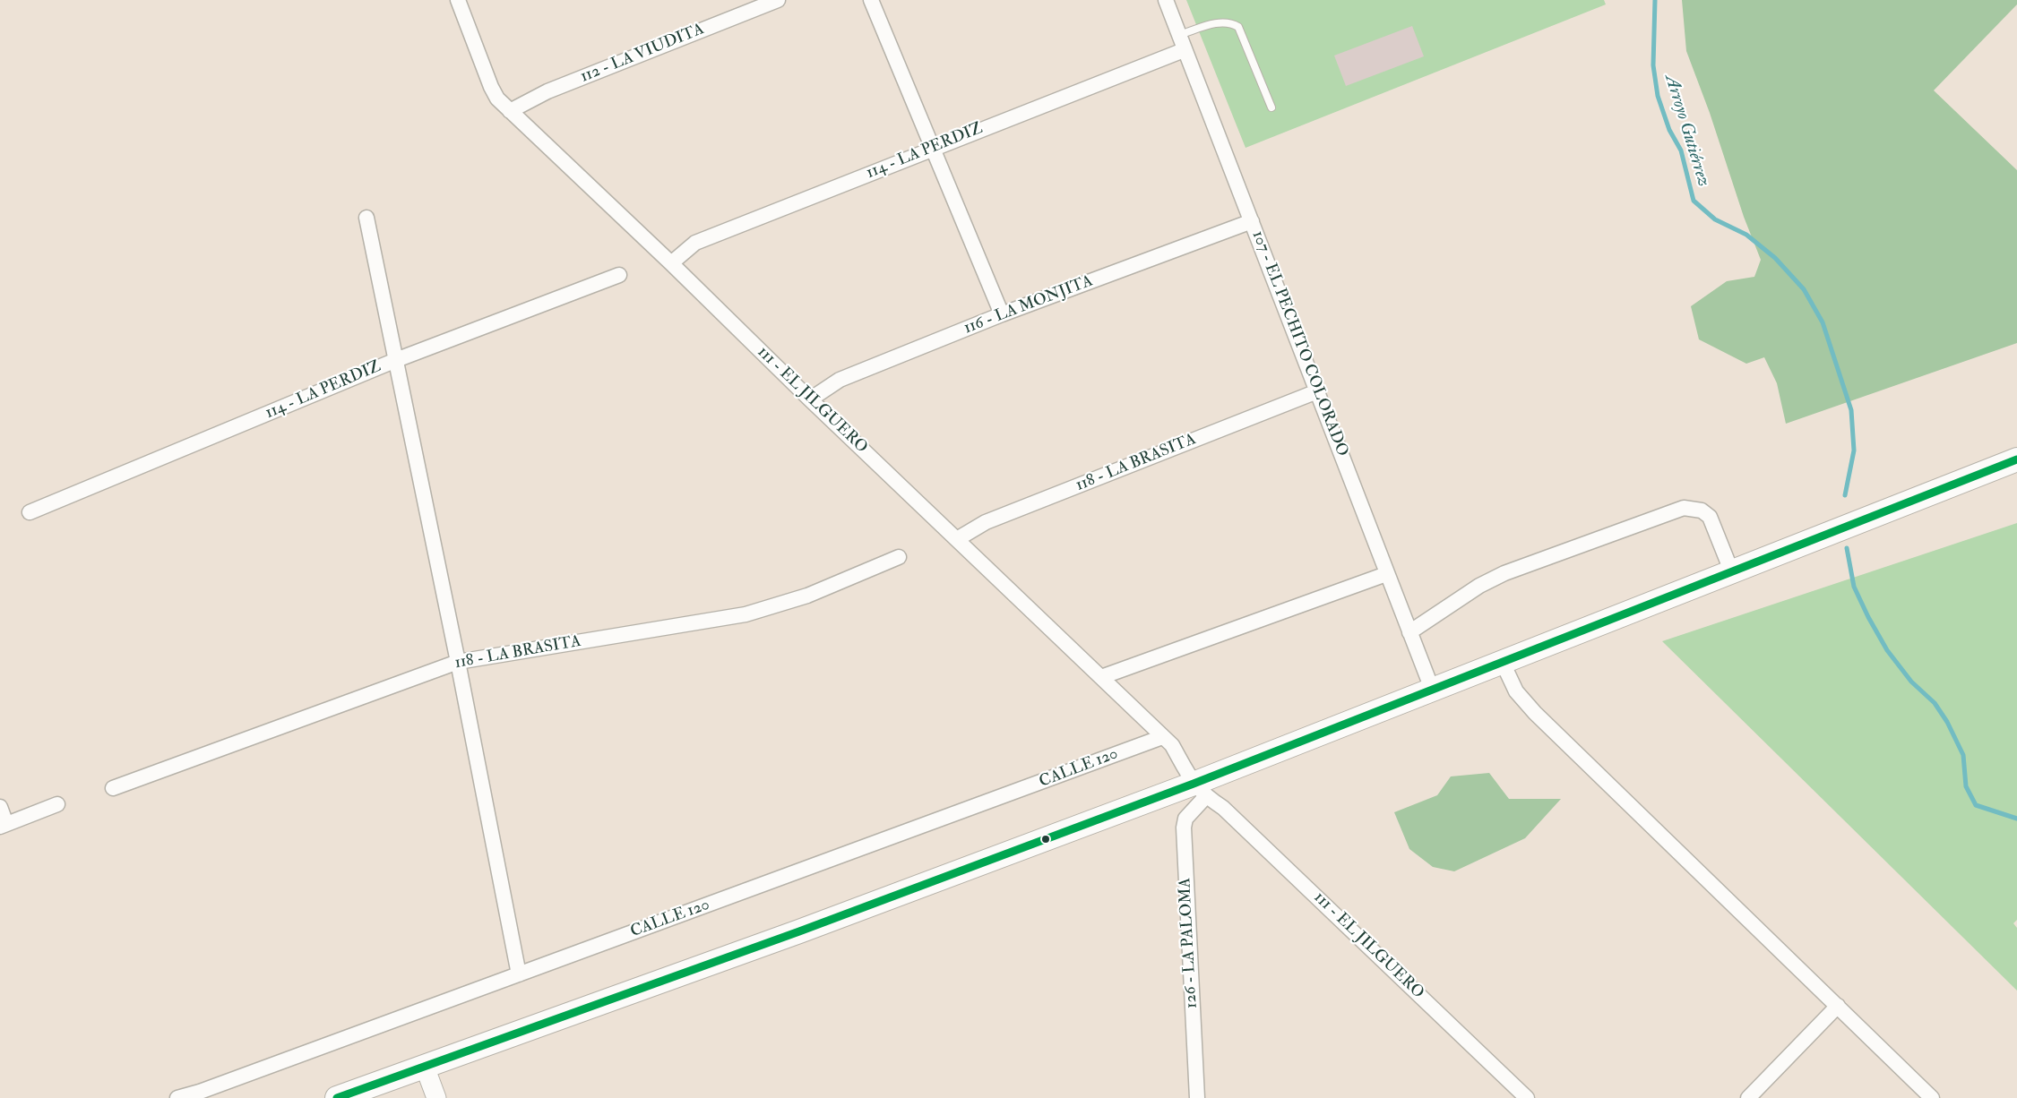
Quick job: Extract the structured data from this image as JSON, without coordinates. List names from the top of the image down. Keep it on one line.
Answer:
{"streets":{"street":["112 - LA VIUDITA","114 - LA PERDIZ","116 - LA MONJITA","107 - EL PECHITO COLORADO","111 - EL JILGUERO","118 - LA BRASITA","CALLE 120","126 - LA PALOMA"]},"crossings":[["112 - LA VIUDITA","111 - EL JILGUERO"],["114 - LA PERDIZ","107 - EL PECHITO COLORADO"],["114 - LA PERDIZ","111 - EL JILGUERO"],["116 - LA MONJITA","107 - EL PECHITO COLORADO"],["116 - LA MONJITA","111 - EL JILGUERO"],["107 - EL PECHITO COLORADO","118 - LA BRASITA"],["111 - EL JILGUERO","118 - LA BRASITA"],["111 - EL JILGUERO","CALLE 120"],["111 - EL JILGUERO","126 - LA PALOMA"]],"water":["Arroyo Gutiérrez"]}
